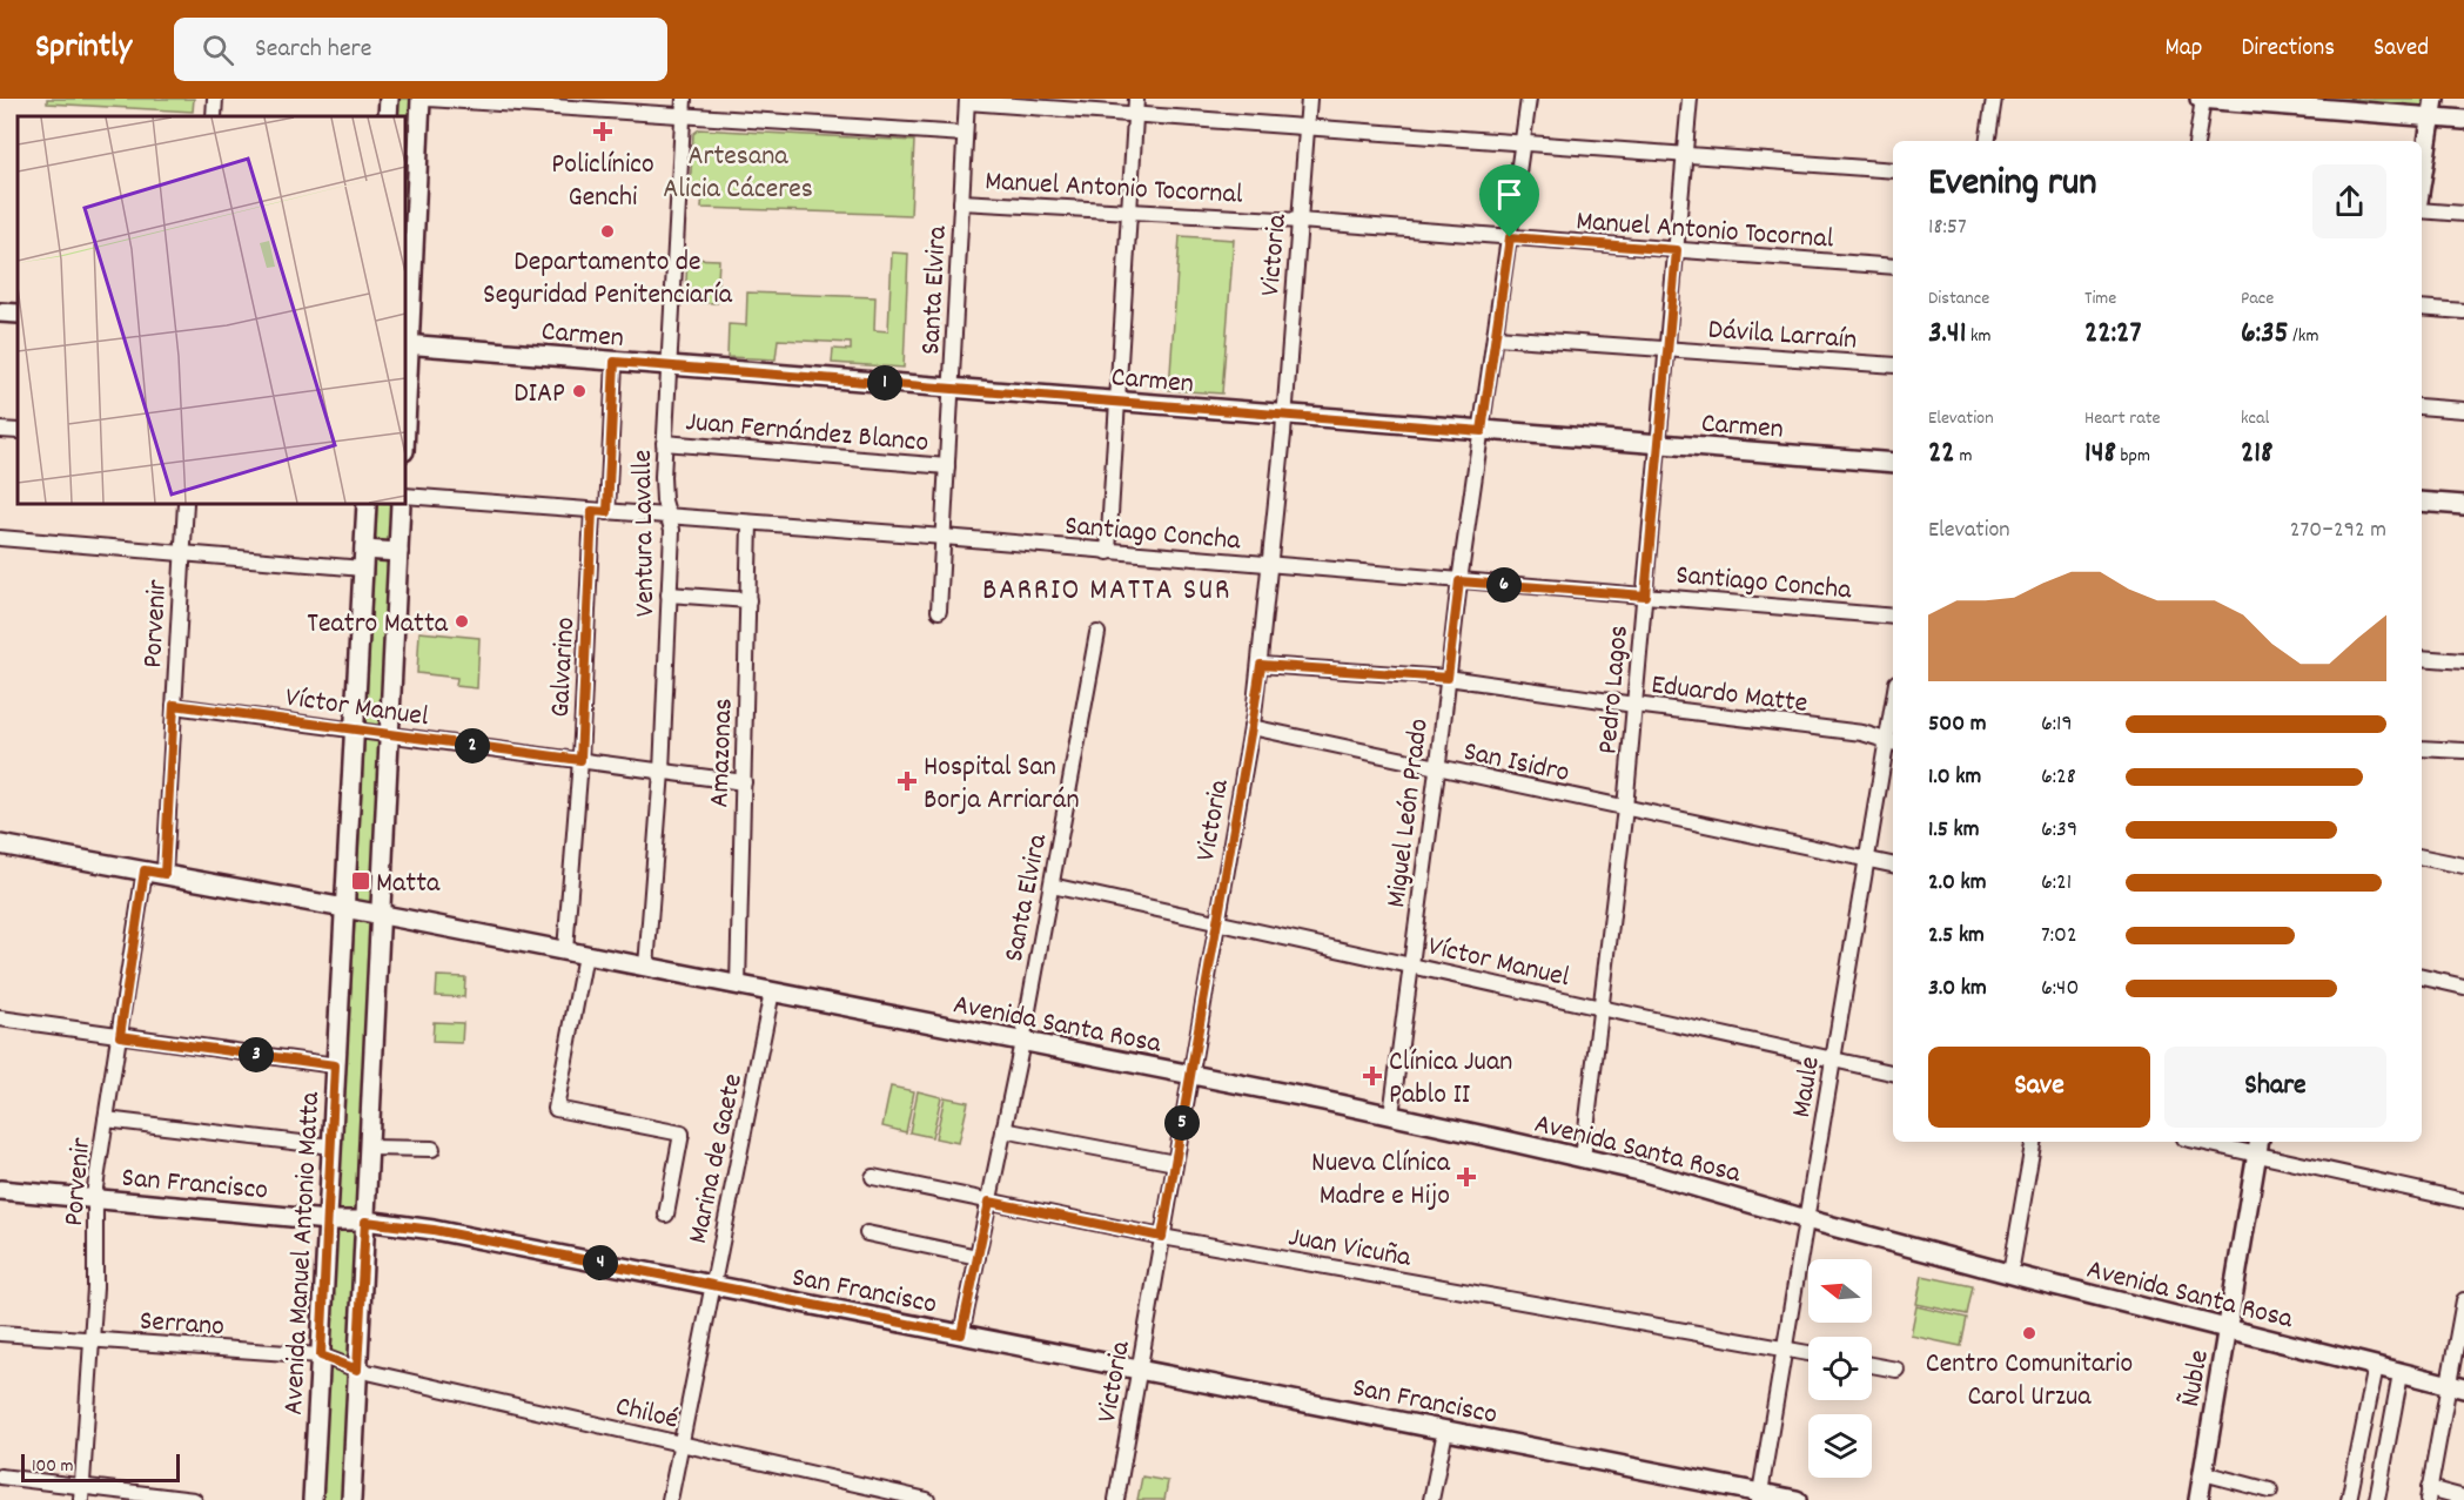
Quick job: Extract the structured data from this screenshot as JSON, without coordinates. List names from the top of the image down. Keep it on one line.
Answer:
{"streets":{"main road":["Carmen","Avenida Santa Rosa","San Francisco","Avenida Manuel Antonio Matta","Ñuble"],"street":["Manuel Antonio Tocornal","Victoria","Santa Elvira","Dávila Larraín","Juan Fernández Blanco","Santiago Concha","Ventura Lavalle","Porvenir","Galvarino","Pedro Lagos","Eduardo Matte","Víctor Manuel","Amazonas","San Isidro","Miguel León Prado","Maule","Marina de Gaete","Juan Vicuña","Serrano","Chiloé"]},"crossings":[["Manuel Antonio Tocornal","Victoria"],["Manuel Antonio Tocornal","Santa Elvira"],["Manuel Antonio Tocornal","Pedro Lagos"],["Manuel Antonio Tocornal","Miguel León Prado"],["Victoria","Carmen"],["Victoria","Santiago Concha"],["Victoria","Eduardo Matte"],["Victoria","Víctor Manuel"],["Victoria","San Isidro"],["Victoria","Avenida Santa Rosa"],["Victoria","San Francisco"],["Victoria","Juan Vicuña"],["Santa Elvira","Carmen"],["Santa Elvira","Juan Fernández Blanco"],["Santa Elvira","Santiago Concha"],["Santa Elvira","Víctor Manuel"],["Santa Elvira","Avenida Santa Rosa"],["Santa Elvira","San Francisco"],["Santa Elvira","Juan Vicuña"],["Carmen","Ventura Lavalle"],["Carmen","Galvarino"],["Carmen","Pedro Lagos"],["Carmen","Miguel León Prado"],["Dávila Larraín","Pedro Lagos"],["Dávila Larraín","Miguel León Prado"],["Juan Fernández Blanco","Ventura Lavalle"],["Santiago Concha","Ventura Lavalle"],["Santiago Concha","Galvarino"],["Santiago Concha","Pedro Lagos"],["Santiago Concha","Amazonas"],["Santiago Concha","Miguel León Prado"],["Ventura Lavalle","Víctor Manuel"],["Ventura Lavalle","Avenida Santa Rosa"],["Porvenir","Víctor Manuel"],["Porvenir","Avenida Santa Rosa"],["Porvenir","San Francisco"],["Porvenir","Serrano"],["Galvarino","Víctor Manuel"],["Galvarino","Avenida Santa Rosa"],["Pedro Lagos","Eduardo Matte"],["Pedro Lagos","Víctor Manuel"],["Pedro Lagos","San Isidro"],["Pedro Lagos","Avenida Santa Rosa"],["Eduardo Matte","Miguel León Prado"],["Eduardo Matte","Maule"],["Víctor Manuel","Amazonas"],["Víctor Manuel","Miguel León Prado"],["Víctor Manuel","Maule"],["Víctor Manuel","Avenida Manuel Antonio Matta"],["Amazonas","Avenida Santa Rosa"],["San Isidro","Miguel León Prado"],["San Isidro","Maule"],["Miguel León Prado","Avenida Santa Rosa"],["Avenida Santa Rosa","Maule"],["Avenida Santa Rosa","Marina de Gaete"],["Avenida Santa Rosa","Avenida Manuel Antonio Matta"],["Avenida Santa Rosa","Ñuble"],["Maule","San Francisco"],["Maule","Juan Vicuña"],["Marina de Gaete","San Francisco"],["Marina de Gaete","Chiloé"],["San Francisco","Avenida Manuel Antonio Matta"],["Avenida Manuel Antonio Matta","Serrano"],["Serrano","Chiloé"]],"districts":["BARRIO MATTA SUR"],"parks":["Artesana Alicia Cáceres"],"places":{"health":["Policlínico Genchi","Hospital San Borja Arriarán","Clínica Juan Pablo II","Nueva Clínica Madre e Hijo"],"other":["Departamento de Seguridad Penitenciaría","DIAP","Teatro Matta","Centro Comunitario Carol Urzua"],"transit":["Matta"]},"scale_bar":"100 m","north":"left","page":{"header":"Sprintly","search":"Search here","nav":["Map","Directions","Saved"],"heading":["Evening run","18:57"],"stats":[["Distance","3.41 km"],["Time","22:27"],["Pace","6:35 /km"],["Elevation","22 m"],["Heart rate","148 bpm"],["kcal","218"]],"pins":["1","6","2","3","5","4"],"chart":["Elevation","270–292 m"],"list":[{"name":"500 m","note":"6:19"},{"name":"1.0 km","note":"6:28"},{"name":"1.5 km","note":"6:39"},{"name":"2.0 km","note":"6:21"},{"name":"2.5 km","note":"7:02"},{"name":"3.0 km","note":"6:40"}],"buttons":["Save","Share"],"scale":"100 m"}}
